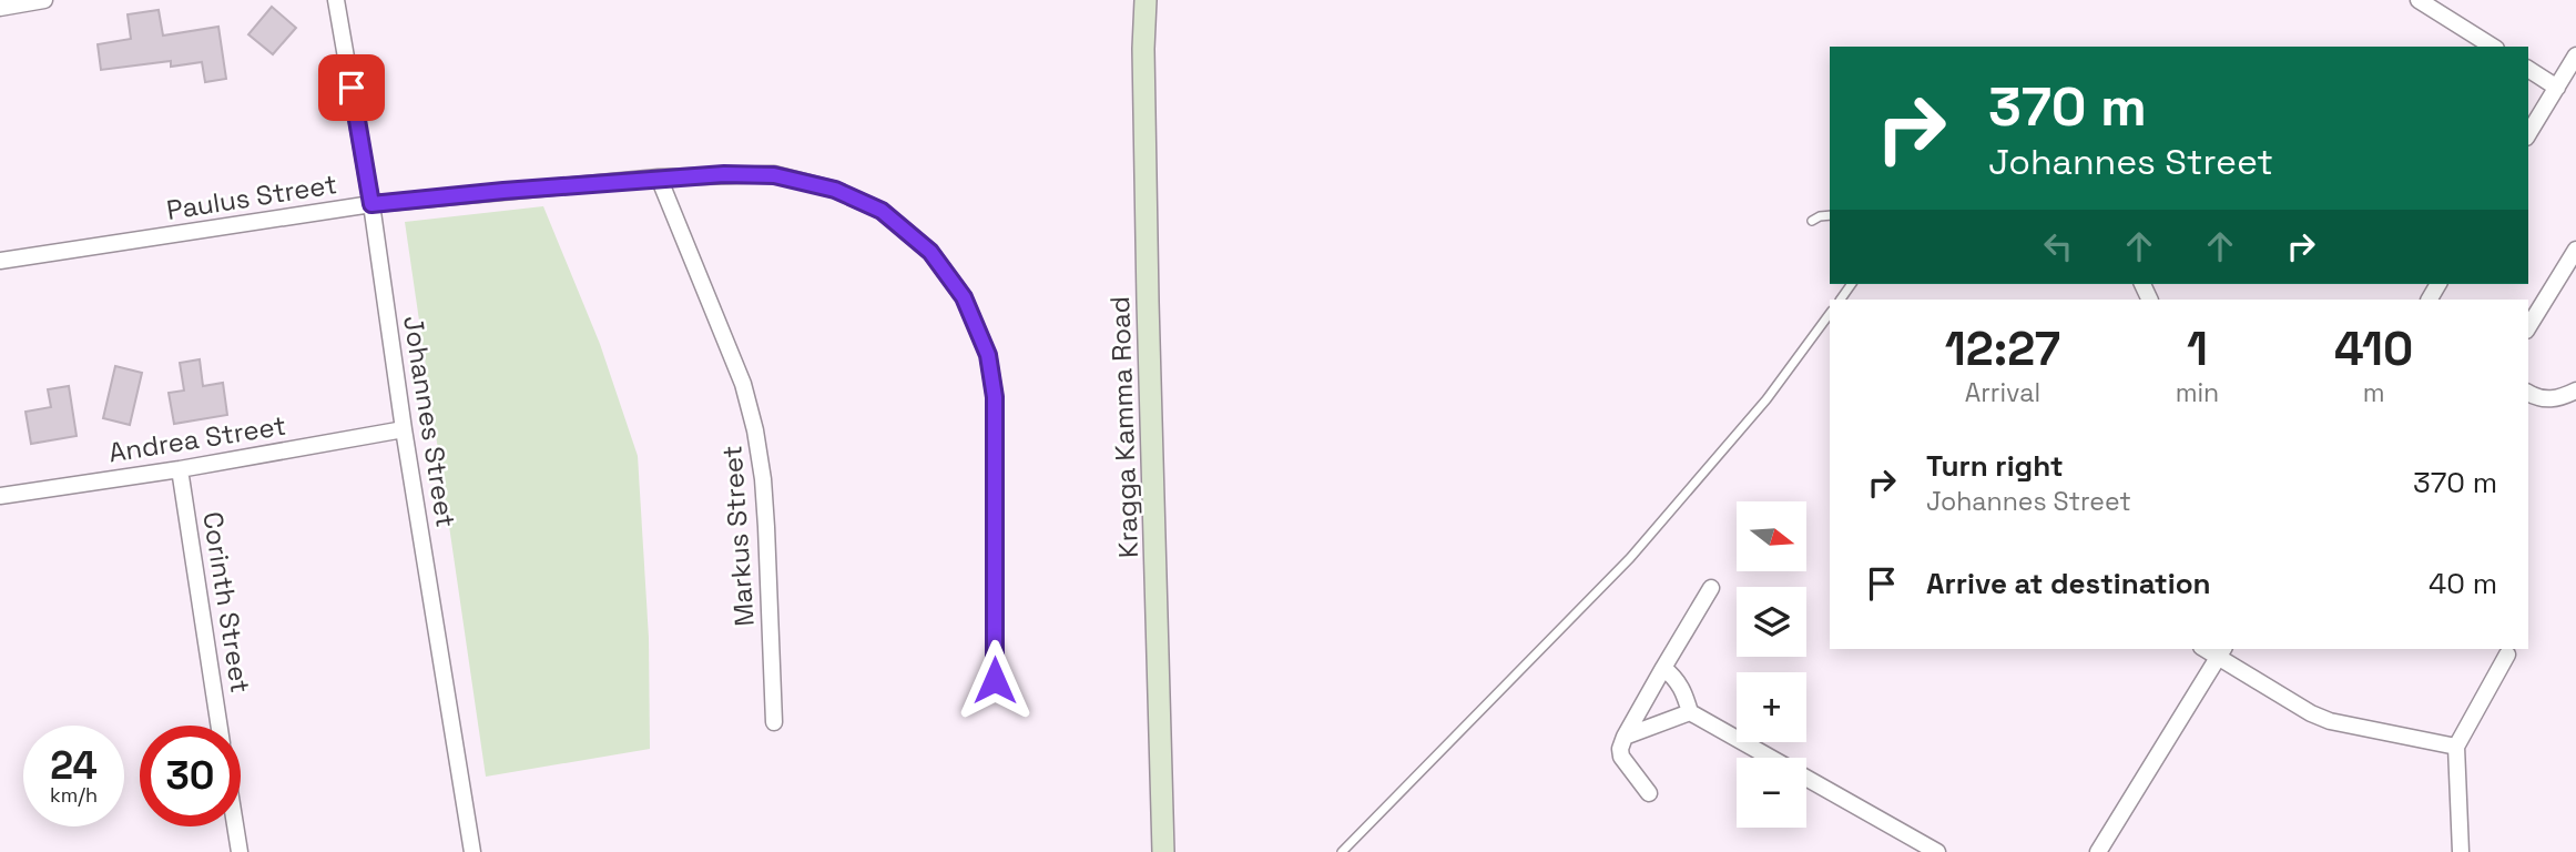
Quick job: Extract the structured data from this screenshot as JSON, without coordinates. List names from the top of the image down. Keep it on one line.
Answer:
{"streets":{"main road":["Kragga Kamma Road"],"street":["Paulus Street","Johannes Street","Andrea Street","Markus Street","Corinth Street"]},"crossings":[["Paulus Street","Johannes Street"],["Paulus Street","Markus Street"],["Johannes Street","Andrea Street"],["Andrea Street","Corinth Street"]],"north":"right","page":{"turn":["370 m","Johannes Street"],"eta":["12:27","Arrival","1","min","410","m"],"list":[{"name":"Turn right","note":"Johannes Street","value":"370 m"},{"name":"Arrive at destination","value":"40 m"}],"map_buttons":["+","−"],"speed":"24 km/h","limit":"30"}}
